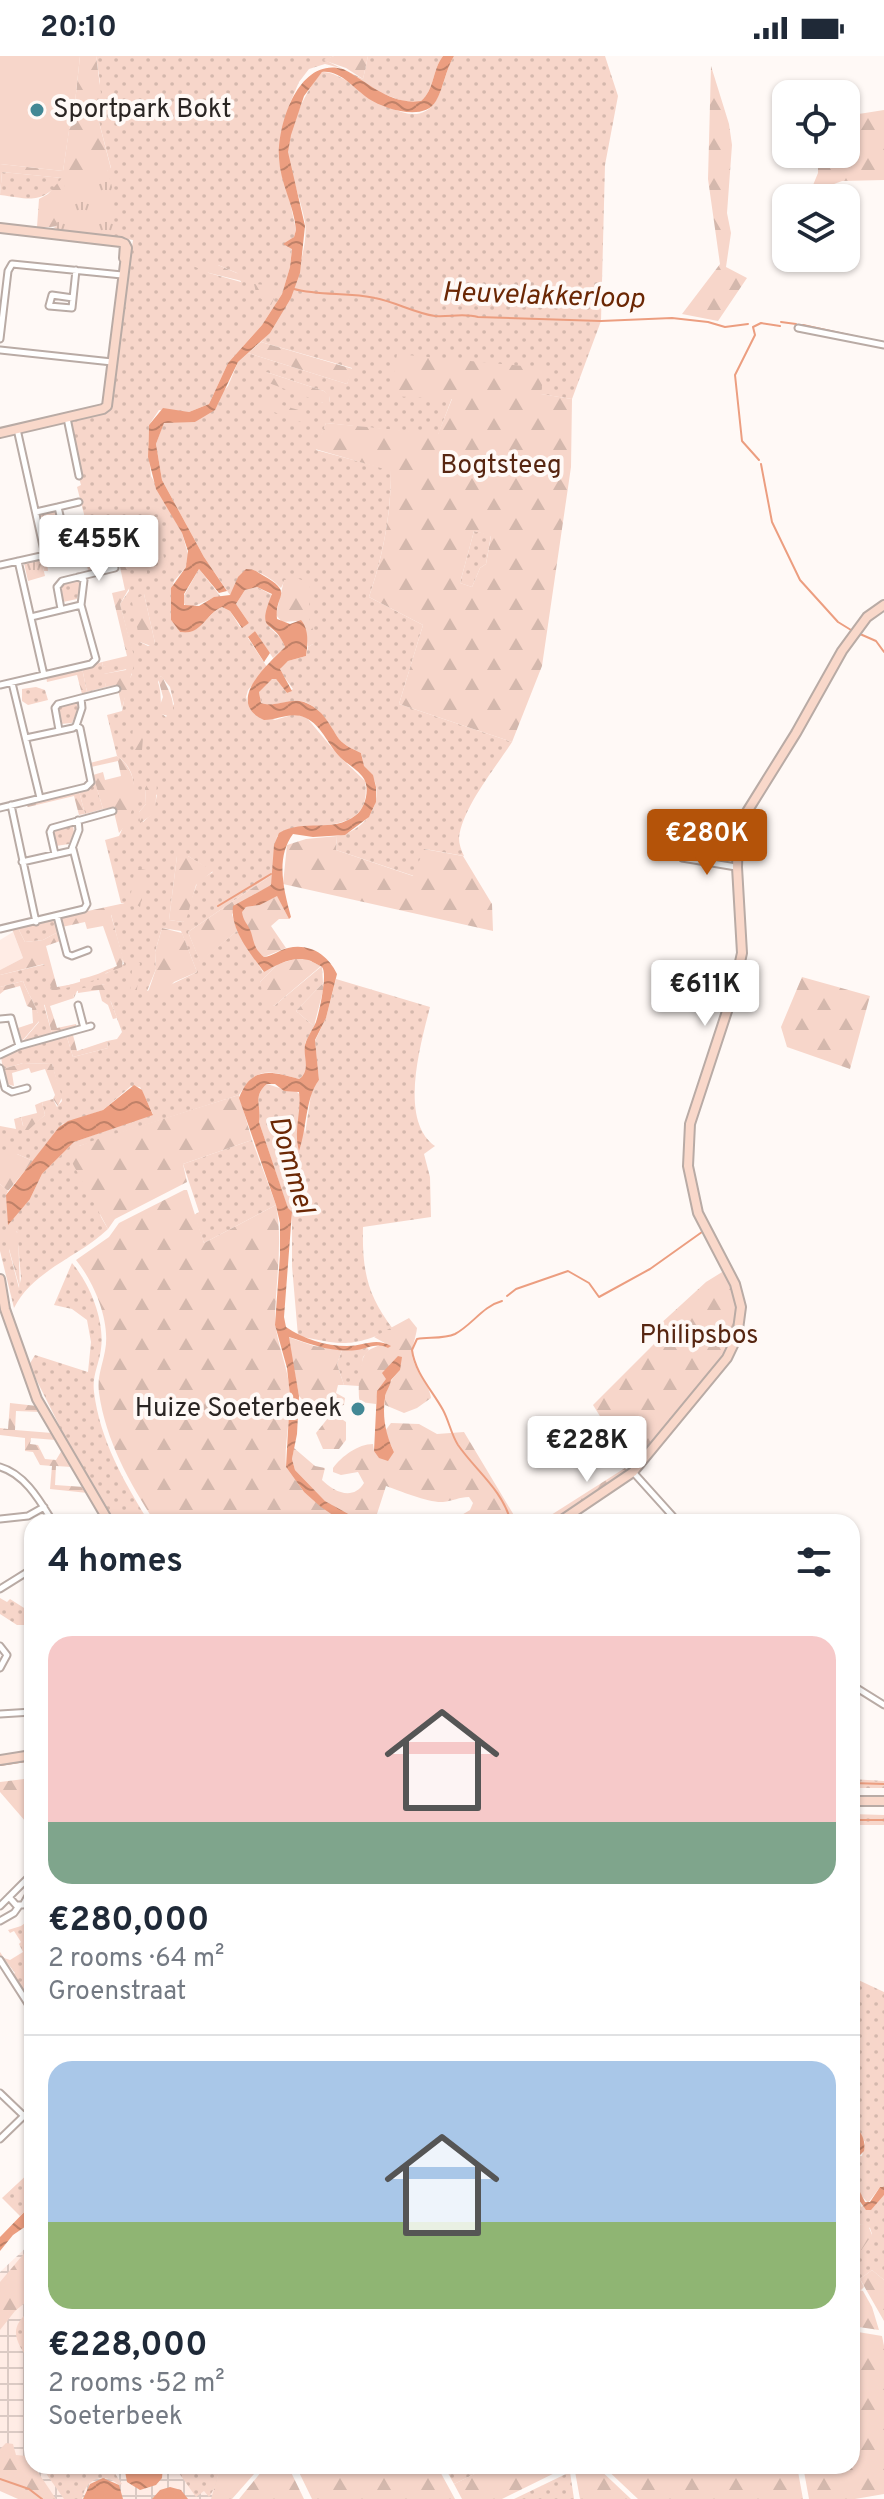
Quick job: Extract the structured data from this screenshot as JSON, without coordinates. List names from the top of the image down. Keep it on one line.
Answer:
{"water":["Heuvelakkerloop","Dommel"],"parks":["Bogtsteeg","Philipsbos"],"places":["Sportpark Bokt","Huize Soeterbeek"],"page":{"status":"20:10","price":["€455K","€280K","€611K","€228K"],"heading":"4 homes","list":[{"name":"€280,000","note":"2 rooms · 64 m² · Groenstraat"},{"name":"€228,000","note":"2 rooms · 52 m² · Soeterbeek"}]}}
